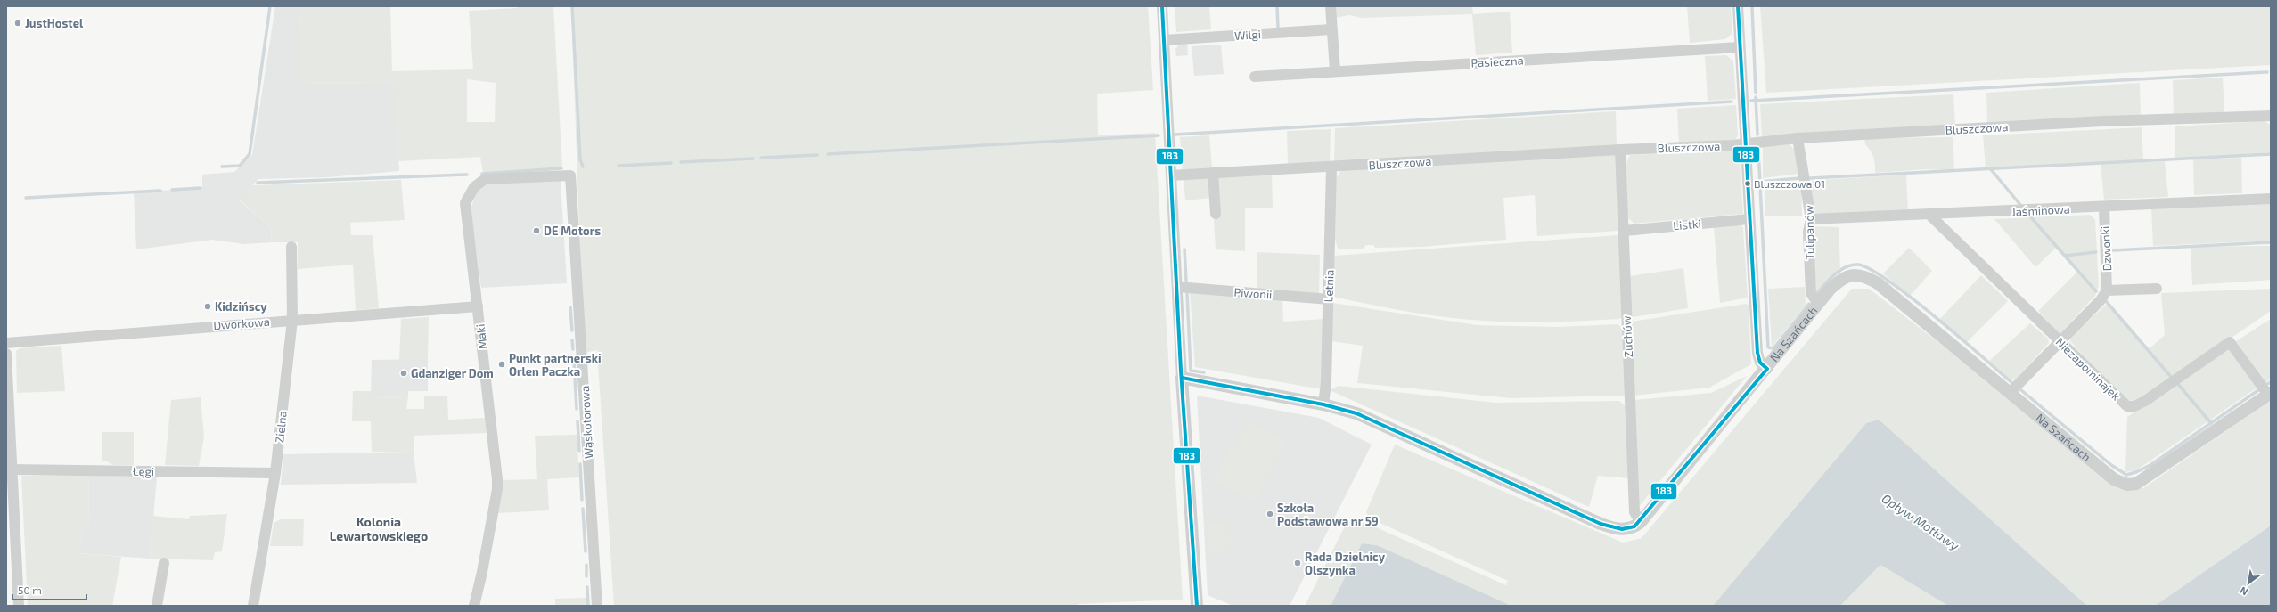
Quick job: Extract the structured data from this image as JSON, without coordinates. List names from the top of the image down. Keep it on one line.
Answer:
{"streets":{"street":["Wilgi","Pasieczna","Bluszczowa","Jaśminowa","Listki","Tulipanów","Dzwonki","Letnia","Piwonii","Dworkowa","Na Szańcach","Maki","Zuchów","Niezapominajek","Wąskotorowa","Zielna","Łęgi"]},"crossings":[["Bluszczowa","Tulipanów"],["Bluszczowa","Letnia"],["Bluszczowa","Zuchów"],["Jaśminowa","Tulipanów"],["Jaśminowa","Dzwonki"],["Jaśminowa","Niezapominajek"],["Listki","Zuchów"],["Tulipanów","Na Szańcach"],["Letnia","Piwonii"],["Letnia","Na Szańcach"],["Dworkowa","Maki"],["Dworkowa","Zielna"],["Na Szańcach","Zuchów"],["Na Szańcach","Niezapominajek"],["Maki","Wąskotorowa"],["Zielna","Łęgi"]],"districts":["Kolonia Lewartowskiego"],"water":["Opływ Motławy"],"places":["JustHostel","Bluszczowa 01","DE Motors","Kidzińscy","Punkt partnerski Orlen Paczka","Gdanziger Dom","Szkoła Podstawowa nr 59","Rada Dzielnicy Olszynka"],"lines":["transit line 183"],"scale_bar":"50 m","north":"bottom left"}
